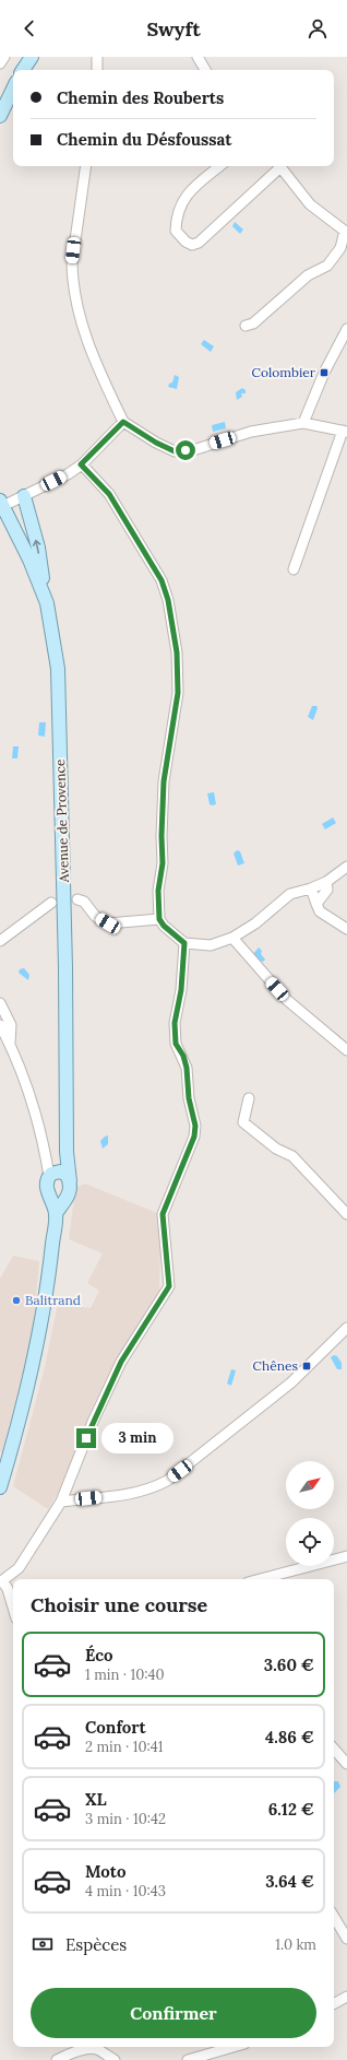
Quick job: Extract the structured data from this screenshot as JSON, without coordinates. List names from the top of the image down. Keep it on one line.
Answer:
{"streets":{"main road":["Avenue de Provence"]},"places":{"transit":["Colombier","Chênes"],"other":["Balitrand"]},"north":"top right","page":{"header":"Swyft","banner":["Chemin des Rouberts","Chemin du Désfoussat"],"bubble":"3 min","heading":"Choisir une course","list":[{"name":"Éco","note":"1 min · 10:40","value":"3.60 €"},{"name":"Confort","note":"2 min · 10:41","value":"4.86 €"},{"name":"XL","note":"3 min · 10:42","value":"6.12 €"},{"name":"Moto","note":"4 min · 10:43","value":"3.64 €"}],"pay":["Espèces","1.0 km"],"buttons":"Confirmer"}}
